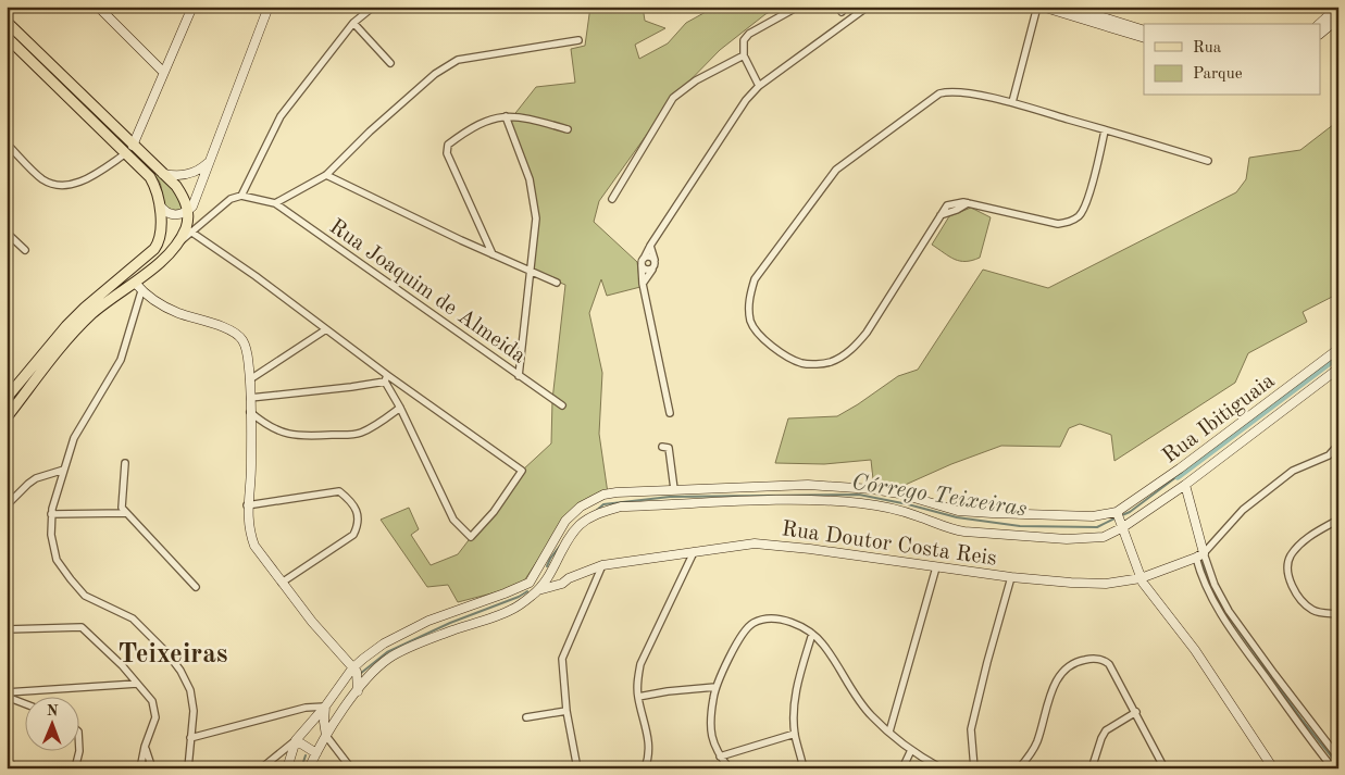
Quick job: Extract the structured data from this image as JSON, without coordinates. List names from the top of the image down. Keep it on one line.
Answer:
{"streets":{"main road":["Rua Ibitiguaia","Rua Doutor Costa Reis"],"street":["Rua Joaquim de Almeida"]},"districts":["Teixeiras"],"water":["Córrego Teixeiras"],"legend":["Rua","Parque"],"north":"top"}
